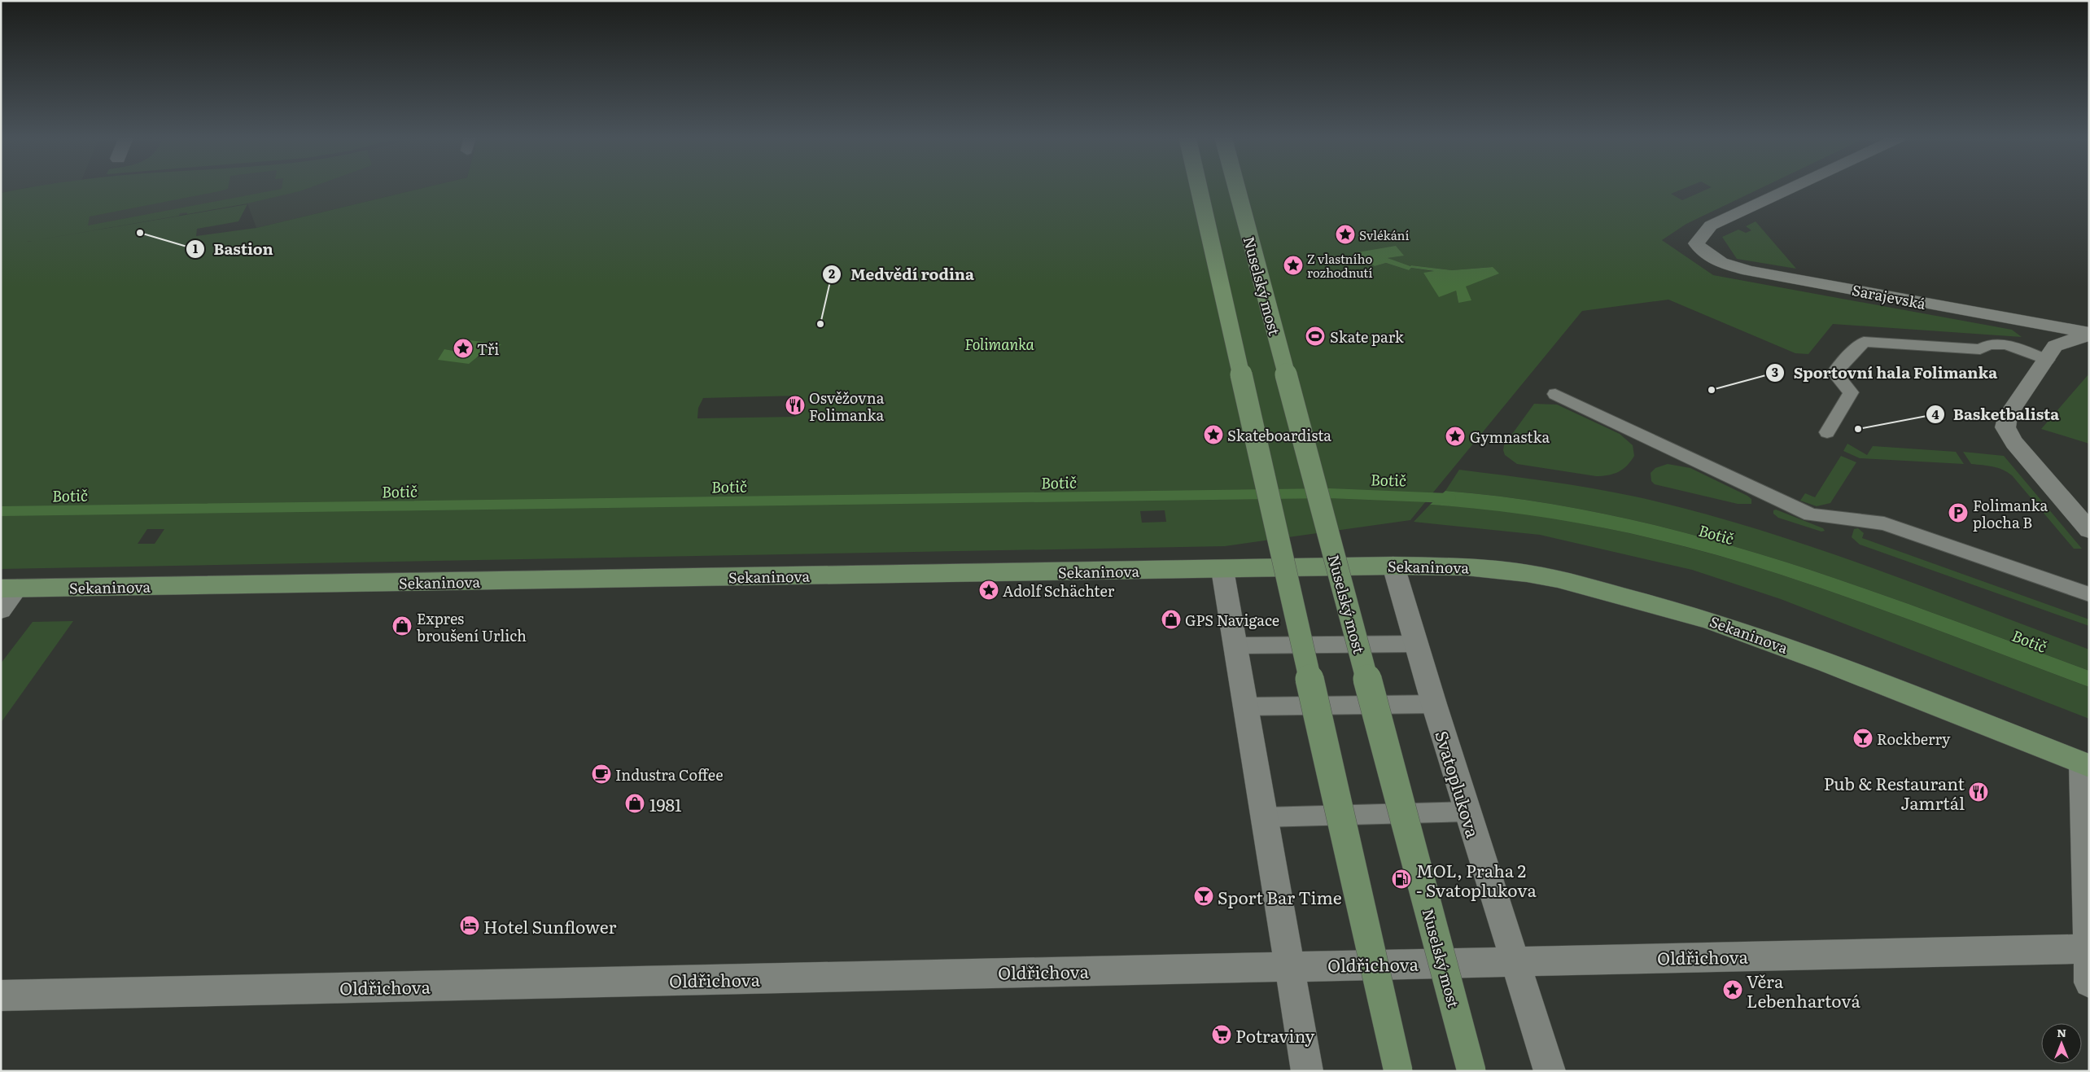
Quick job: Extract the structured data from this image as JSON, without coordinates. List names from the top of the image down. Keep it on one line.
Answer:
{"streets":{"main road":["Nuselský most","Sekaninova"],"street":["Sarajevská","Svatoplukova","Oldřichova"]},"crossings":[["Sekaninova","Svatoplukova"],["Svatoplukova","Oldřichova"]],"water":["Botič"],"parks":["Folimanka"],"places":{"other":["Bastion","Medvědí rodina","Sportovní hala Folimanka","Basketbalista"],"place":["Svlékání","Z vlastního rozhodnutí","Tři","Skateboardista","Gymnastka","Adolf Schӓchter","Věra Lebenhartová"],"sports":["Skate park"],"restaurant":["Osvěžovna Folimanka","Pub & Restaurant Jamrtál"],"parking":["Folimanka plocha B"],"shop":["GPS Navigace","Expres broušení Urlich","1981"],"bar":["Rockberry","Sport Bar Time"],"cafe":["Industra Coffee"],"fuel station":["MOL, Praha 2 - Svatoplukova"],"hotel":["Hotel Sunflower"],"supermarket":["Potraviny"]},"north":"top"}
